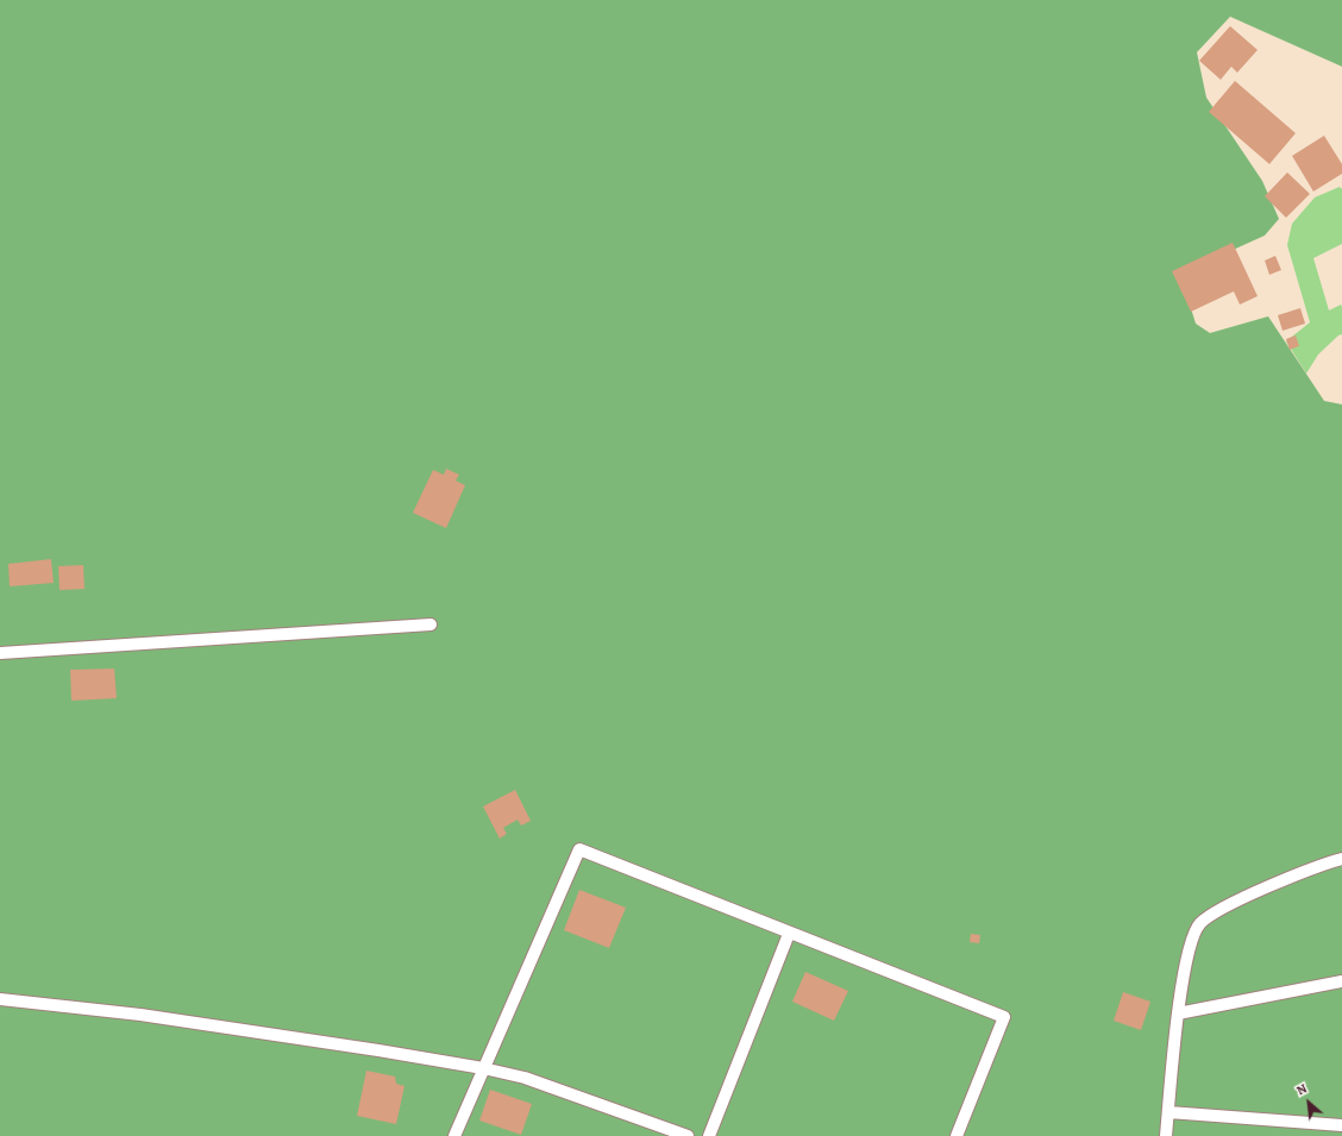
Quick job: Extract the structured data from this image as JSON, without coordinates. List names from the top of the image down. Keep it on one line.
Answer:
{"north":"top left"}
